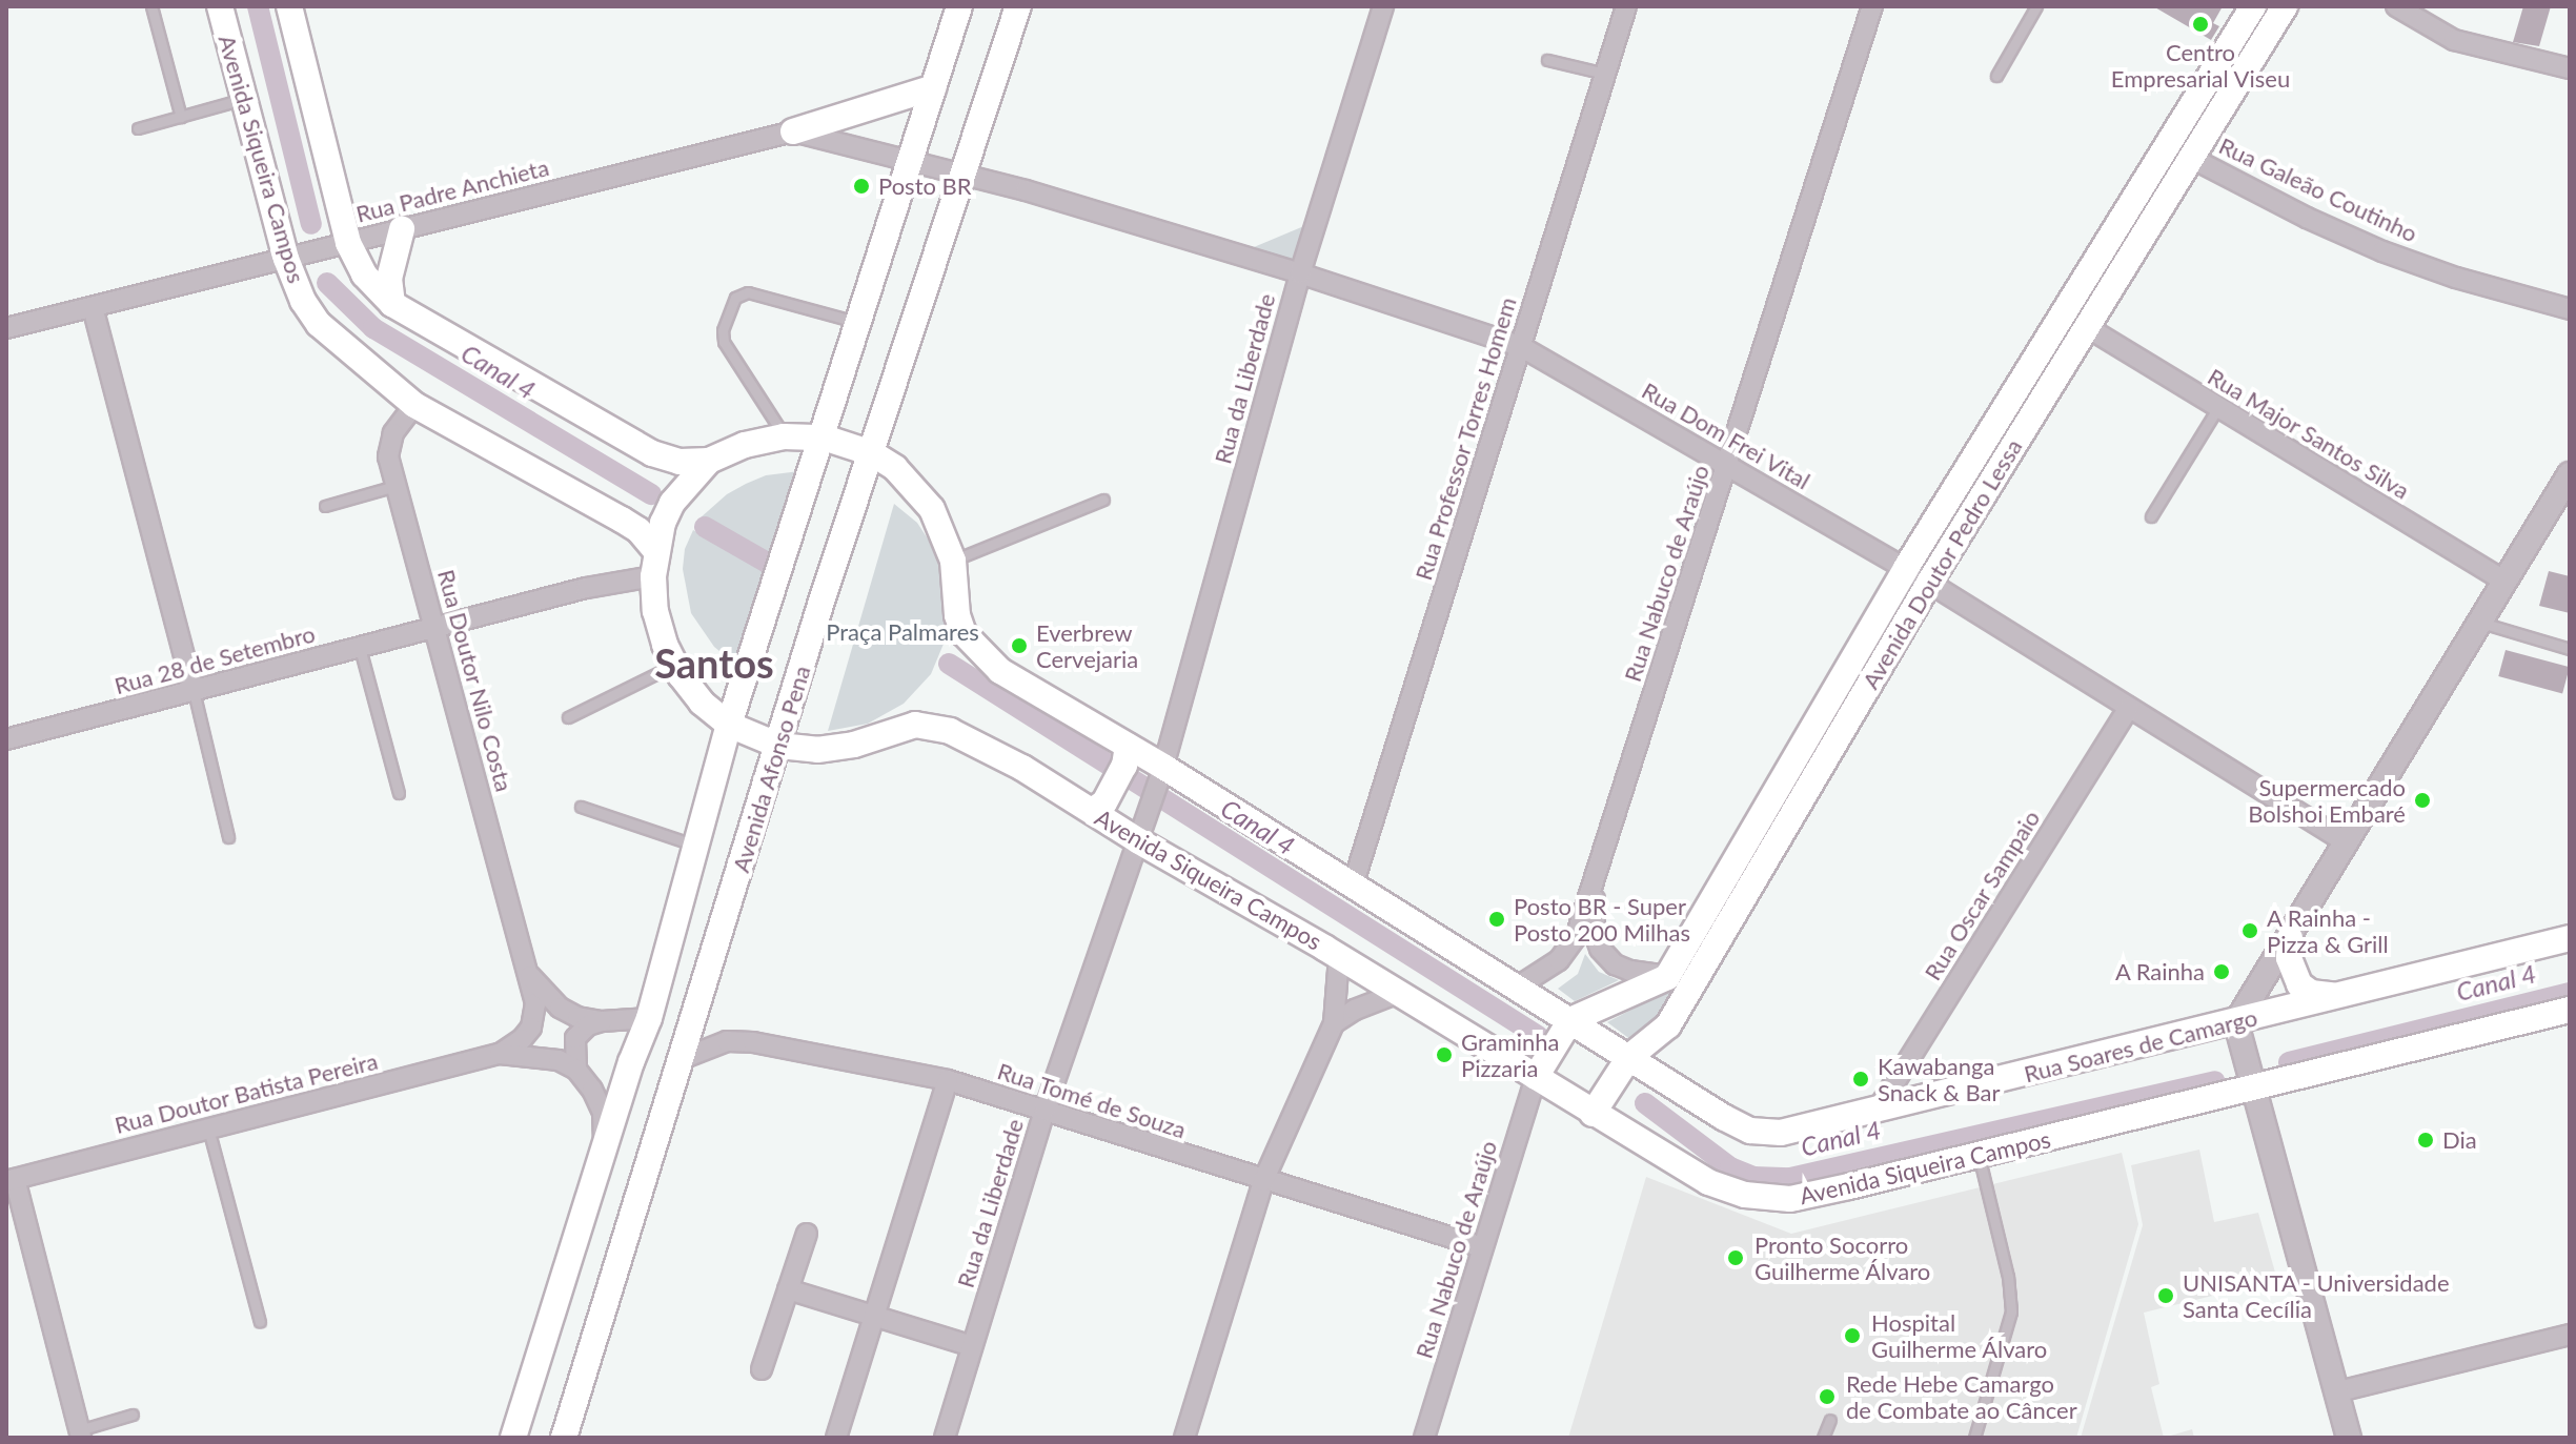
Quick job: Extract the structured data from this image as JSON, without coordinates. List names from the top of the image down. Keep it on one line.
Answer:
{"streets":{"main road":["Avenida Siqueira Campos","Avenida Doutor Pedro Lessa","Avenida Afonso Pena","Rua Soares de Camargo"],"street":["Rua Galeão Coutinho","Rua Padre Anchieta","Rua da Liberdade","Rua Major Santos Silva","Rua Dom Frei Vital","Rua Professor Torres Homem","Rua Nabuco de Araújo","Rua 28 de Setembro","Rua Doutor Nilo Costa","Rua Oscar Sampaio","Rua Doutor Batista Pereira","Rua Tomé de Souza"]},"crossings":[["Avenida Siqueira Campos","Rua Padre Anchieta"],["Avenida Siqueira Campos","Rua da Liberdade"],["Avenida Siqueira Campos","Avenida Doutor Pedro Lessa"],["Avenida Siqueira Campos","Rua Nabuco de Araújo"],["Avenida Siqueira Campos","Rua 28 de Setembro"],["Avenida Siqueira Campos","Rua Doutor Nilo Costa"],["Avenida Siqueira Campos","Avenida Afonso Pena"],["Rua Galeão Coutinho","Avenida Doutor Pedro Lessa"],["Rua Padre Anchieta","Rua Dom Frei Vital"],["Rua Padre Anchieta","Avenida Afonso Pena"],["Rua da Liberdade","Rua Dom Frei Vital"],["Rua da Liberdade","Rua Tomé de Souza"],["Rua Major Santos Silva","Avenida Doutor Pedro Lessa"],["Rua Dom Frei Vital","Rua Professor Torres Homem"],["Rua Dom Frei Vital","Avenida Doutor Pedro Lessa"],["Rua Dom Frei Vital","Rua Nabuco de Araújo"],["Rua Dom Frei Vital","Avenida Afonso Pena"],["Rua Dom Frei Vital","Rua Oscar Sampaio"],["Avenida Doutor Pedro Lessa","Rua Soares de Camargo"],["Rua Nabuco de Araújo","Rua Tomé de Souza"],["Rua 28 de Setembro","Rua Doutor Nilo Costa"],["Rua Doutor Nilo Costa","Rua Doutor Batista Pereira"],["Avenida Afonso Pena","Rua Tomé de Souza"],["Rua Oscar Sampaio","Rua Soares de Camargo"]],"districts":["Santos"],"water":["Canal 4"],"parks":["Praça Palmares"],"places":["Centro Empresarial Viseu","Posto BR","Everbrew Cervejaria","Supermercado Bolshoi Embaré","Posto BR - Super Posto 200 Milhas","A Rainha - Pizza & Grill","A Rainha","Graminha Pizzaria","Kawabanga Snack & Bar","Dia","Pronto Socorro Guilherme Álvaro","UNISANTA - Universidade Santa Cecília","Hospital Guilherme Álvaro","Rede Hebe Camargo de Combate ao Câncer"]}
